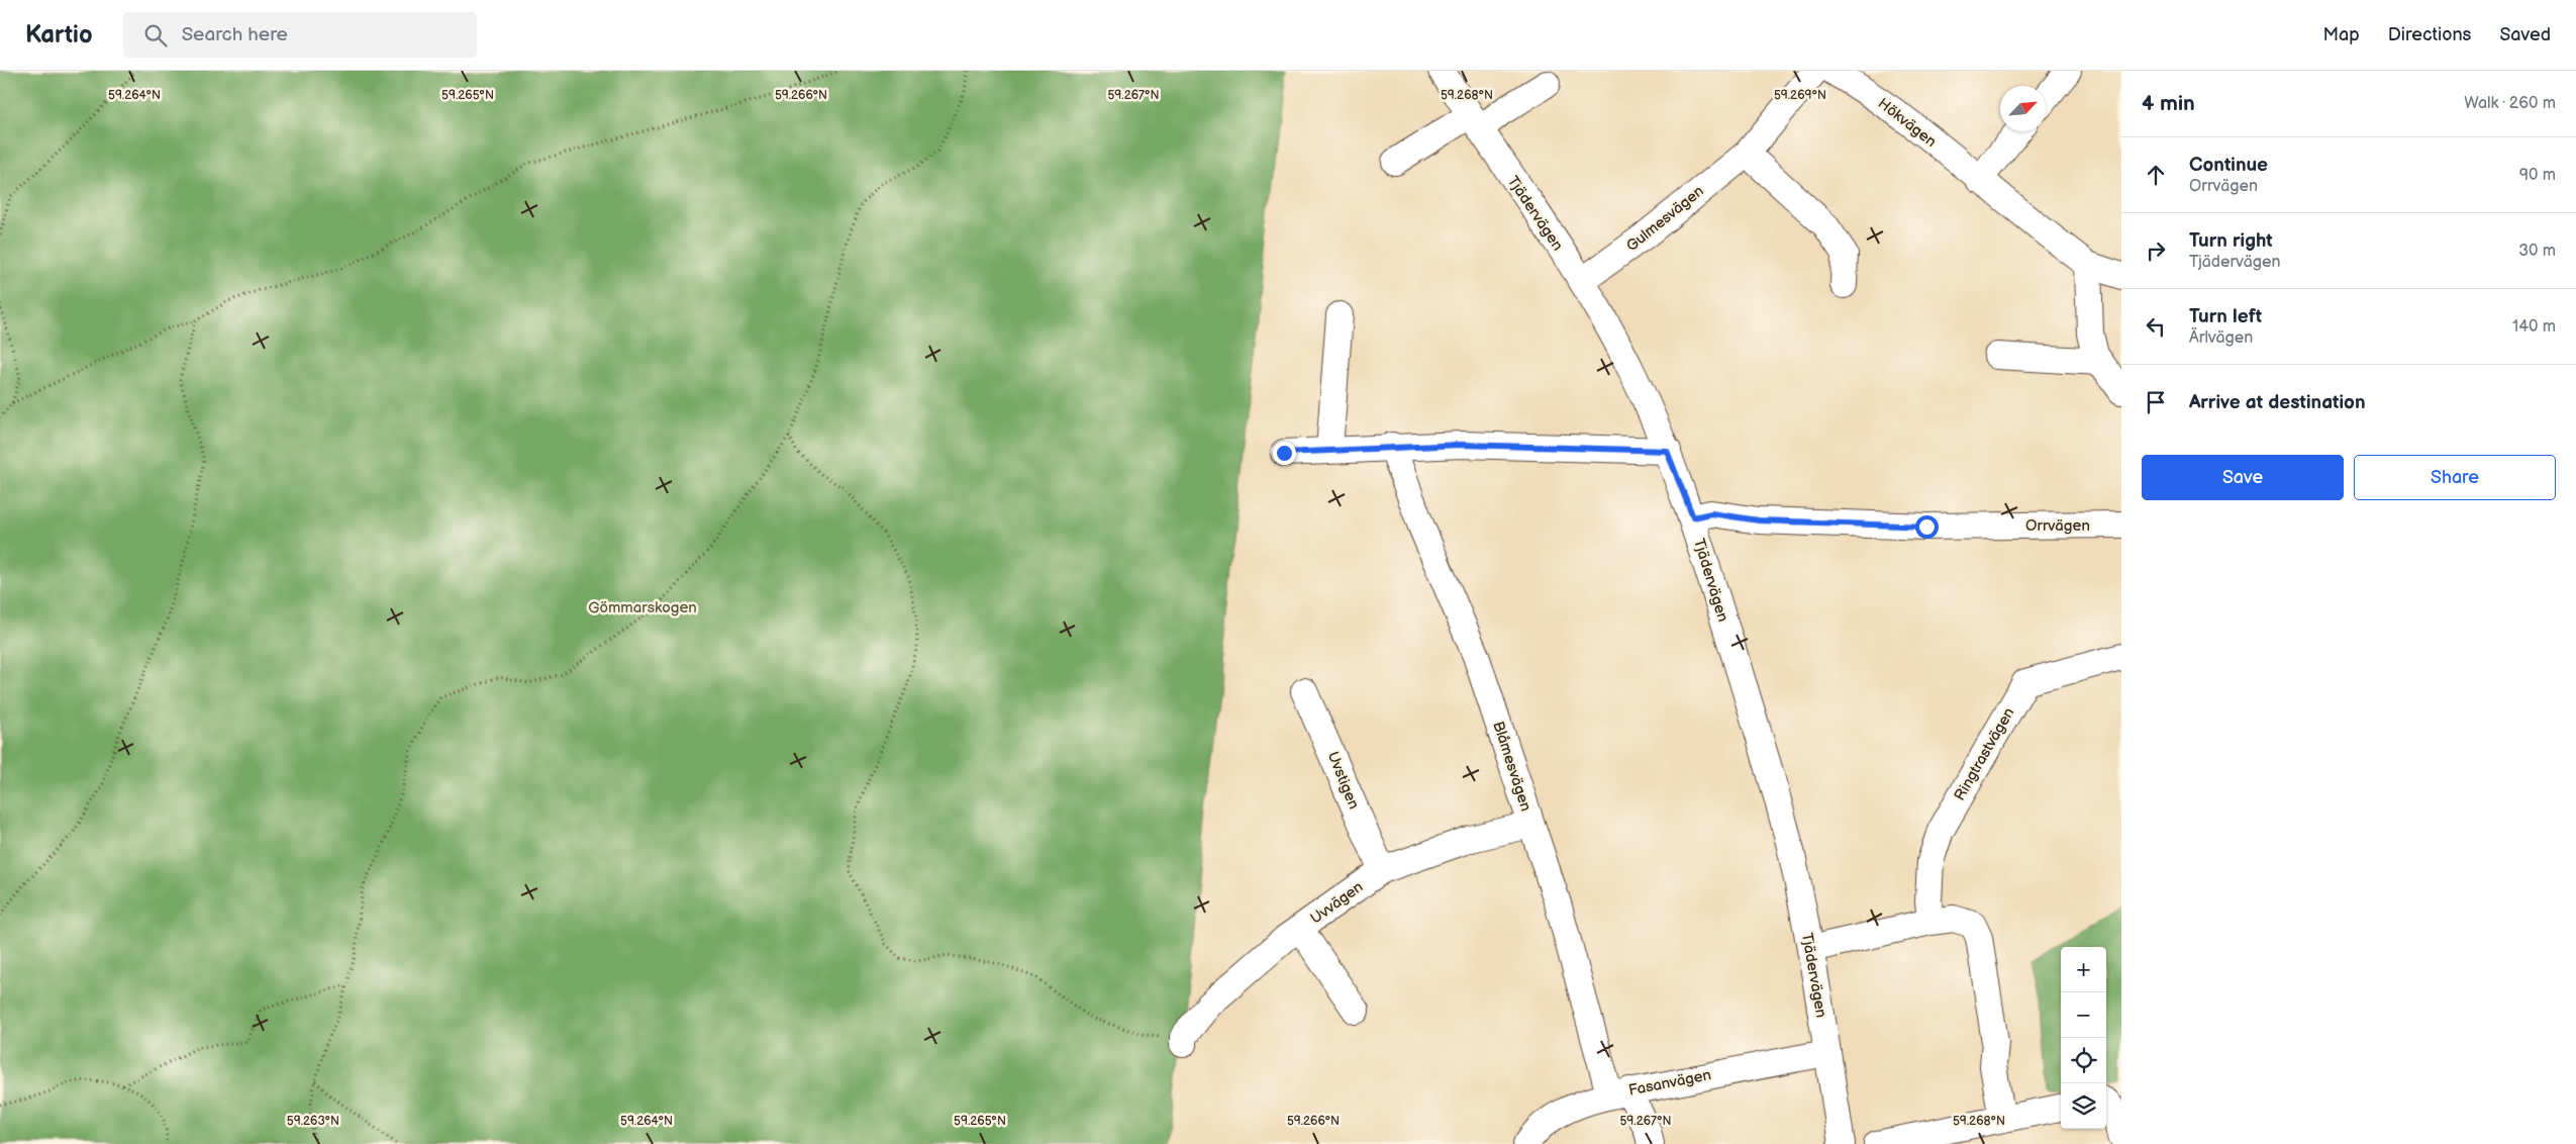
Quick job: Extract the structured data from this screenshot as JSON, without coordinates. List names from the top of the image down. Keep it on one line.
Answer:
{"streets":{"street":["Hökvägen","Tjädervägen","Gulmesvägen","Orrvägen","Ringtrastvägen","Blåmesvägen","Uvstigen","Uvvägen","Fasanvägen"]},"crossings":[["Tjädervägen","Gulmesvägen"],["Tjädervägen","Orrvägen"],["Tjädervägen","Fasanvägen"],["Blåmesvägen","Uvvägen"],["Blåmesvägen","Fasanvägen"],["Uvstigen","Uvvägen"]],"parks":["Gömmarskogen"],"north":"top right","page":{"header":"Kartio","search":"Search here","nav":["Map","Directions","Saved"],"heading":["4 min","Walk · 260 m"],"list":[["Continue","Orrvägen","90 m"],["Turn right","Tjädervägen","30 m"],["Turn left","Ärlvägen","140 m"],"Arrive at destination"],"buttons":["Save","Share"],"map_buttons":["+","−"]},"coordinates":["59.264°N","59.265°N","59.266°N","59.267°N","59.268°N","59.269°N","59.263°N"]}
